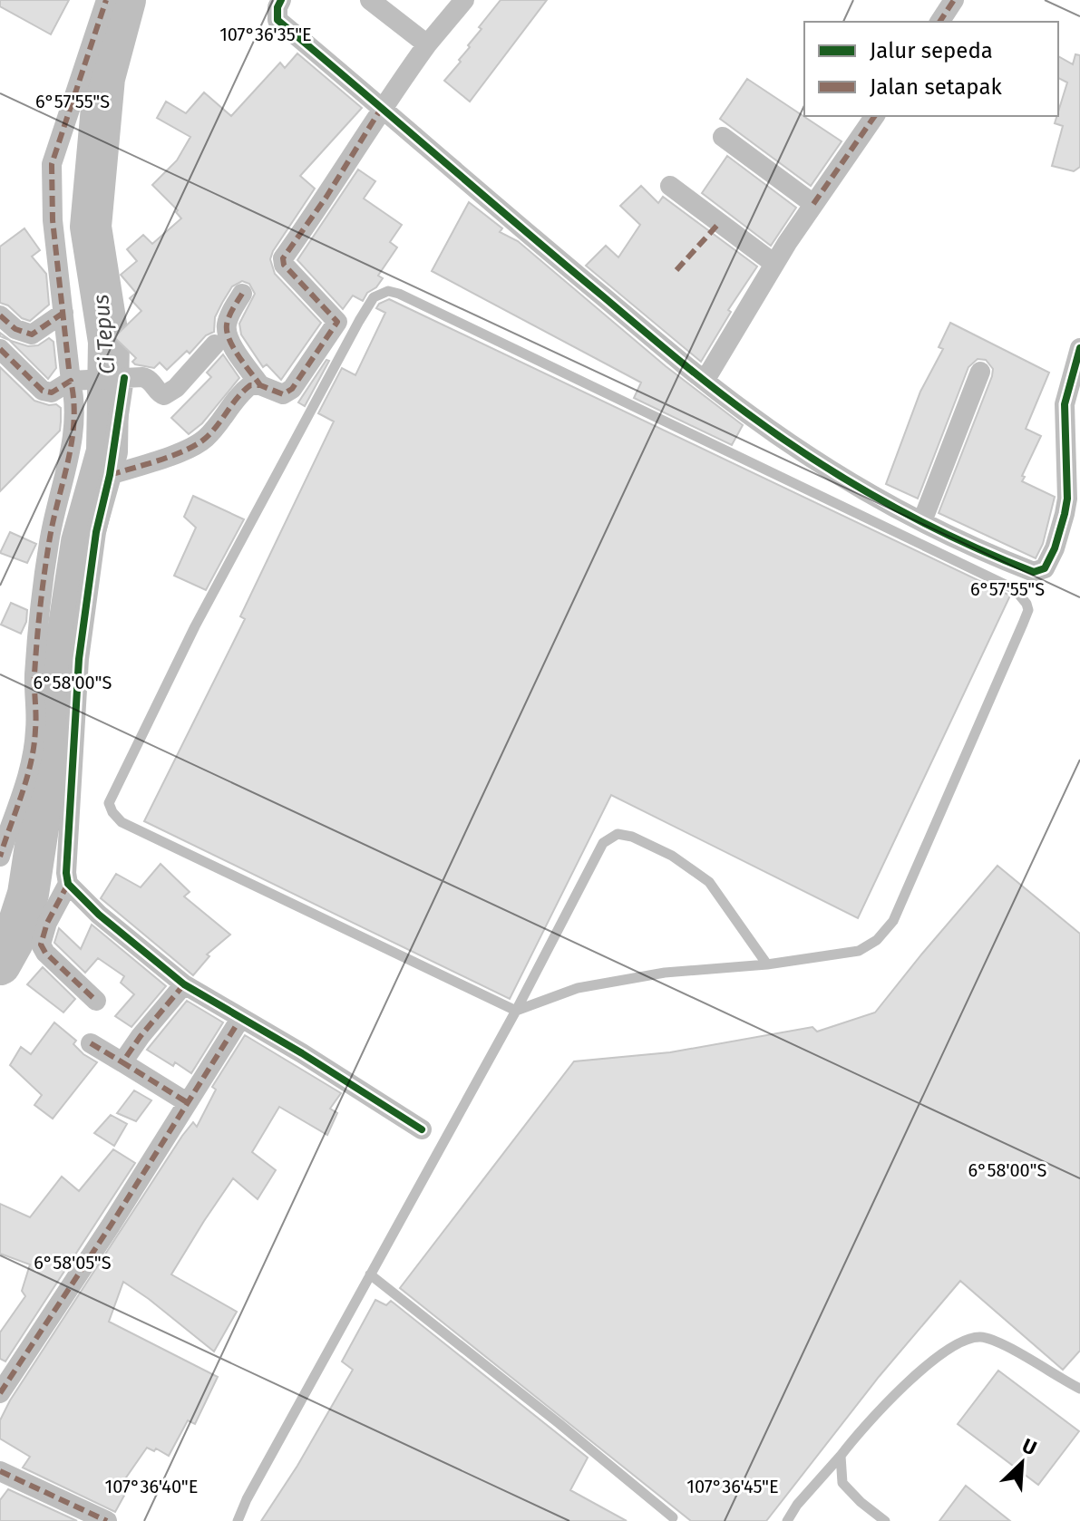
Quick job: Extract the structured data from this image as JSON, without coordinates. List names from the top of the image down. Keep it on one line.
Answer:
{"water":["Ci Tepus"],"legend":["Jalur sepeda","Jalan setapak"],"north":"top right","coordinates":["107°36'35\"E","6°57'55\"S","6°58'00\"S","6°58'05\"S","107°36'40\"E","107°36'45\"E"]}
